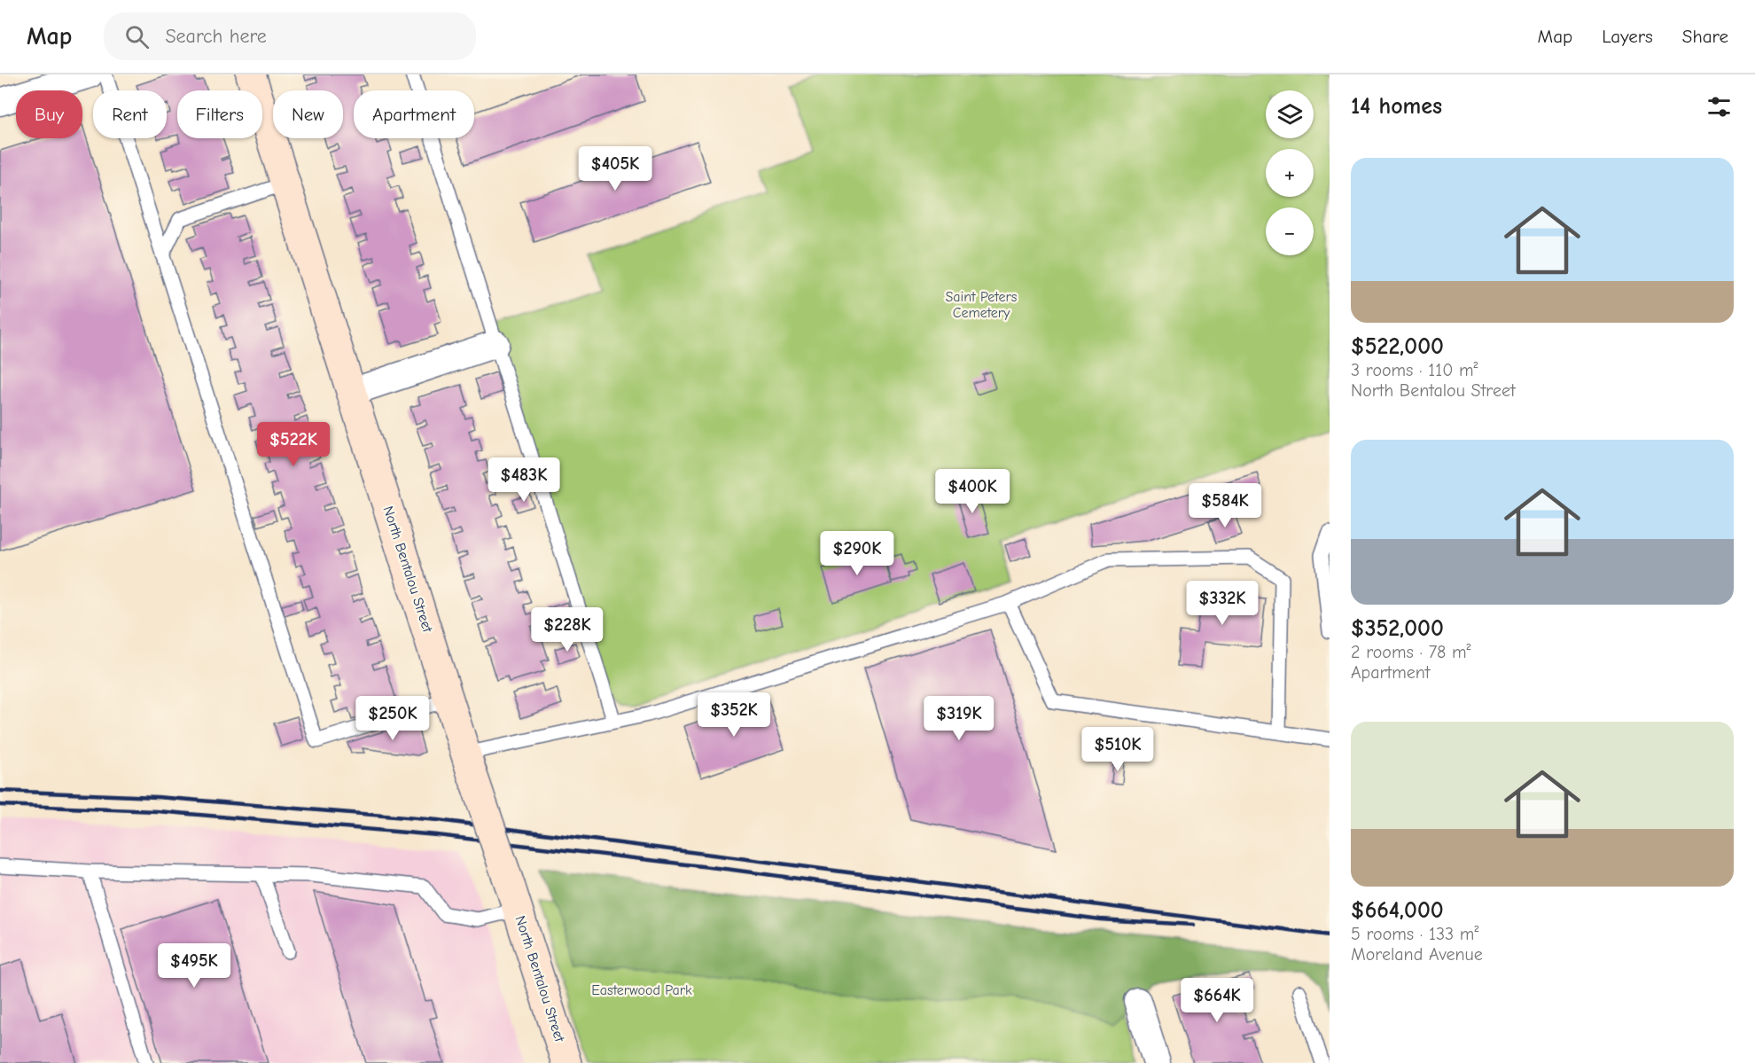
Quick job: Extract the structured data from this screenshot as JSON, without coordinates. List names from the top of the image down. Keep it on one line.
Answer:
{"streets":{"street":["North Bentalou Street"]},"parks":["Saint Peters Cemetery","Easterwood Park"],"page":{"header":"Map","search":"Search here","nav":["Map","Layers","Share"],"heading":"14 homes","map_buttons":["+","−"],"chip":["Buy","Rent","Filters","New","Apartment"],"list":[{"name":"$522,000","note":"3 rooms · 110 m² · North Bentalou Street"},{"name":"$352,000","note":"2 rooms · 78 m² · Apartment"},{"name":"$664,000","note":"5 rooms · 133 m² · Moreland Avenue"}],"price":["$405K","$522K","$483K","$400K","$584K","$290K","$332K","$228K","$352K","$250K","$319K","$510K","$495K","$664K"]}}
